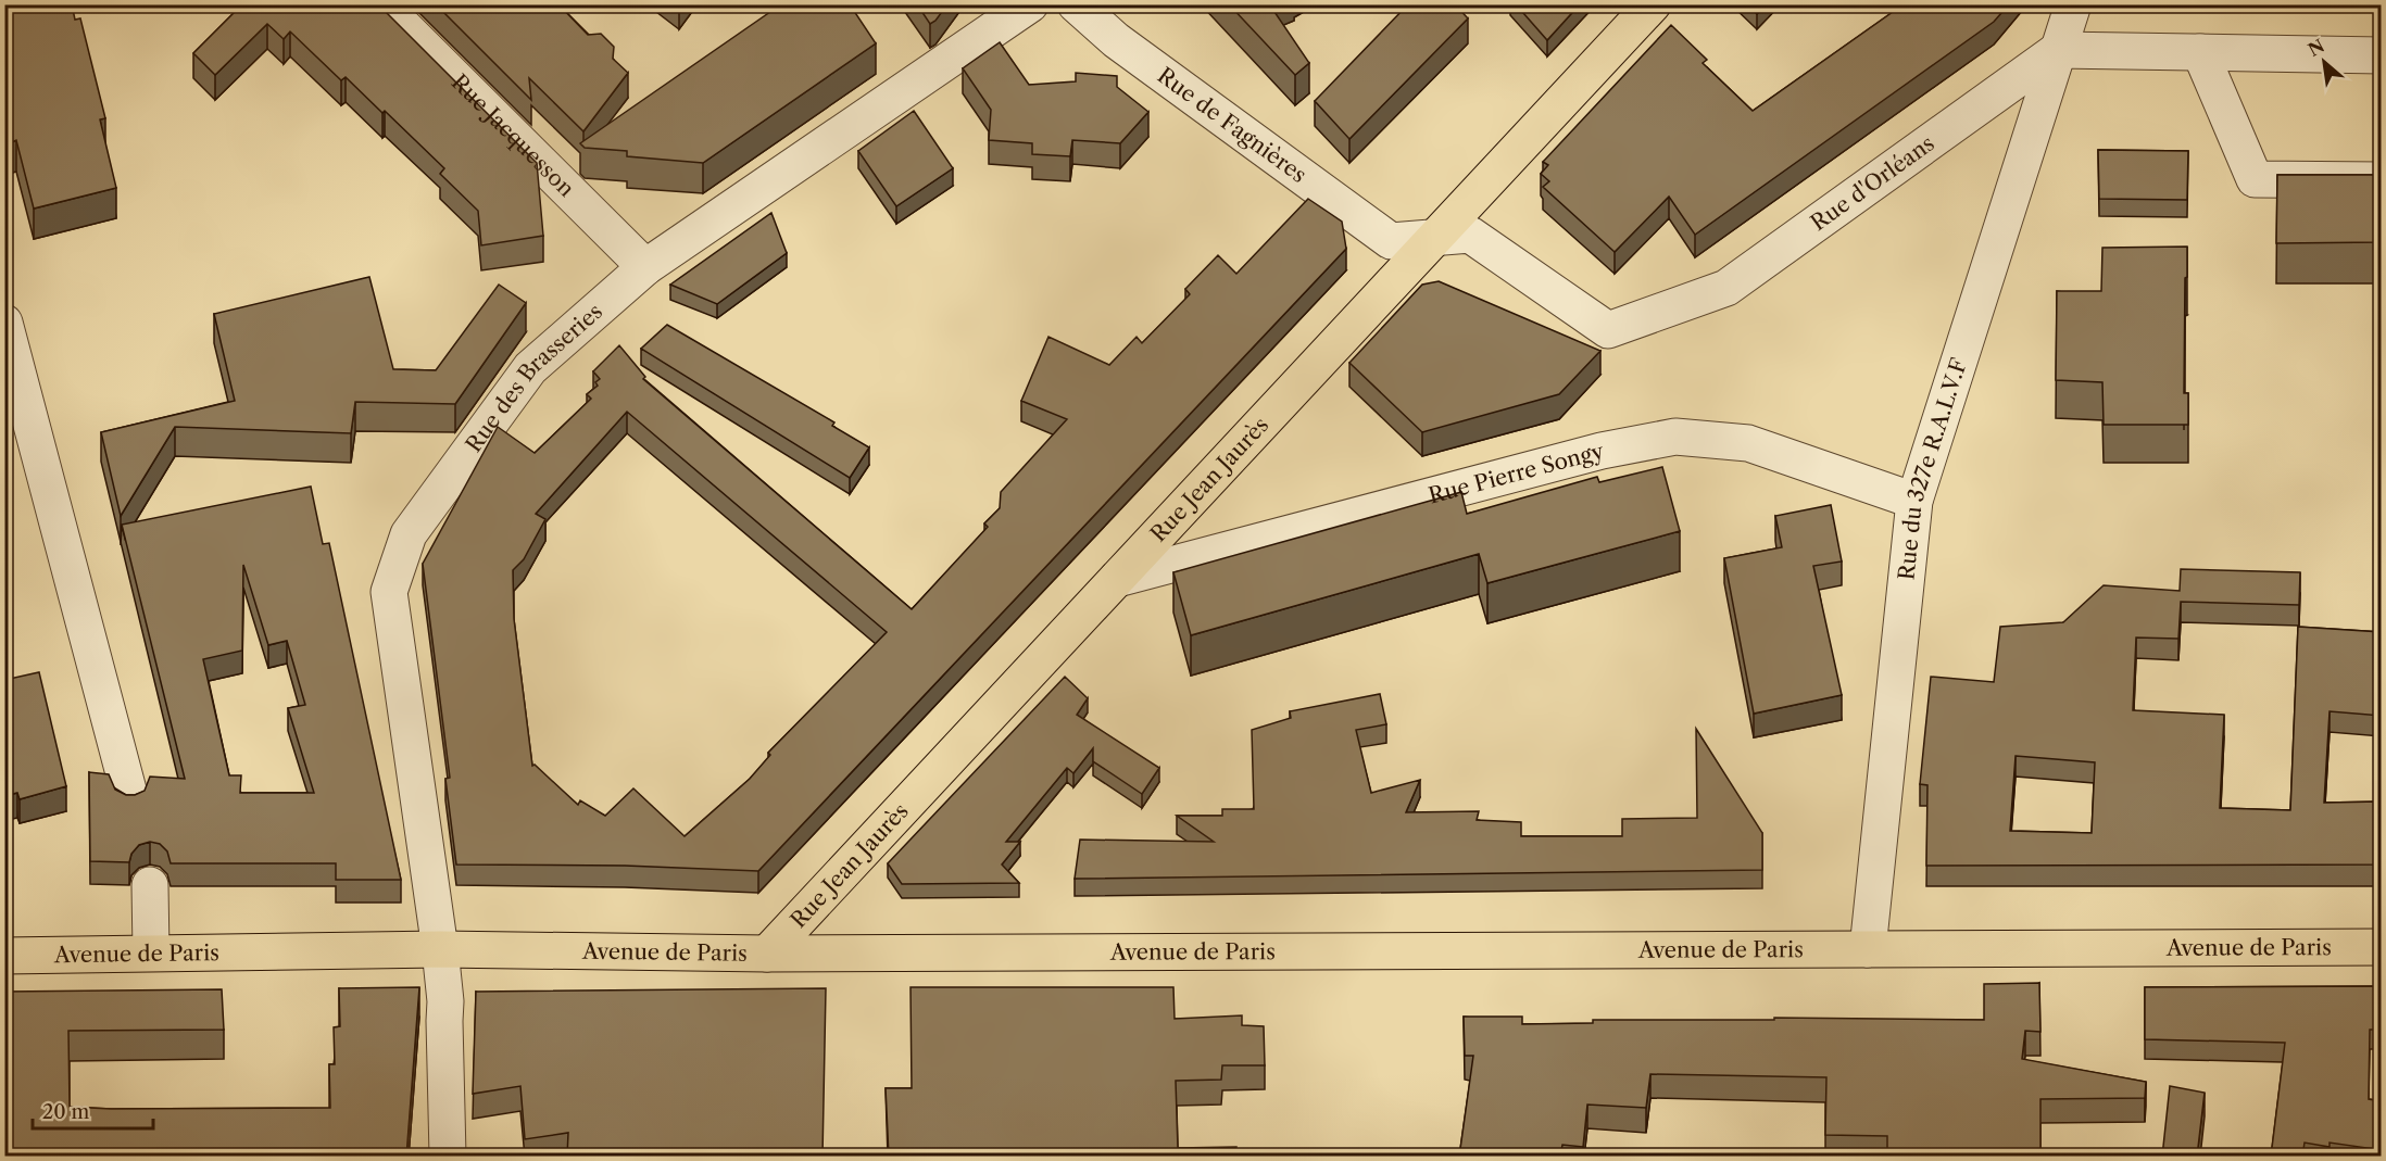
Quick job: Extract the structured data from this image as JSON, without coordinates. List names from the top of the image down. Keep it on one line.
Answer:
{"streets":{"main road":["Rue Jean Jaurès","Avenue de Paris"],"street":["Rue de Fagnières","Rue Jacquesson","Rue d'Orléans","Rue des Brasseries","Rue du 327e R.A.L.V.F","Rue Pierre Songy"]},"crossings":[["Rue de Fagnières","Rue d'Orléans"],["Rue Jacquesson","Rue des Brasseries"],["Rue d'Orléans","Rue du 327e R.A.L.V.F"],["Rue d'Orléans","Rue Jean Jaurès"],["Rue des Brasseries","Avenue de Paris"],["Rue du 327e R.A.L.V.F","Rue Pierre Songy"],["Rue du 327e R.A.L.V.F","Avenue de Paris"],["Rue Pierre Songy","Rue Jean Jaurès"],["Rue Jean Jaurès","Avenue de Paris"]],"scale_bar":"20 m","north":"top left"}
